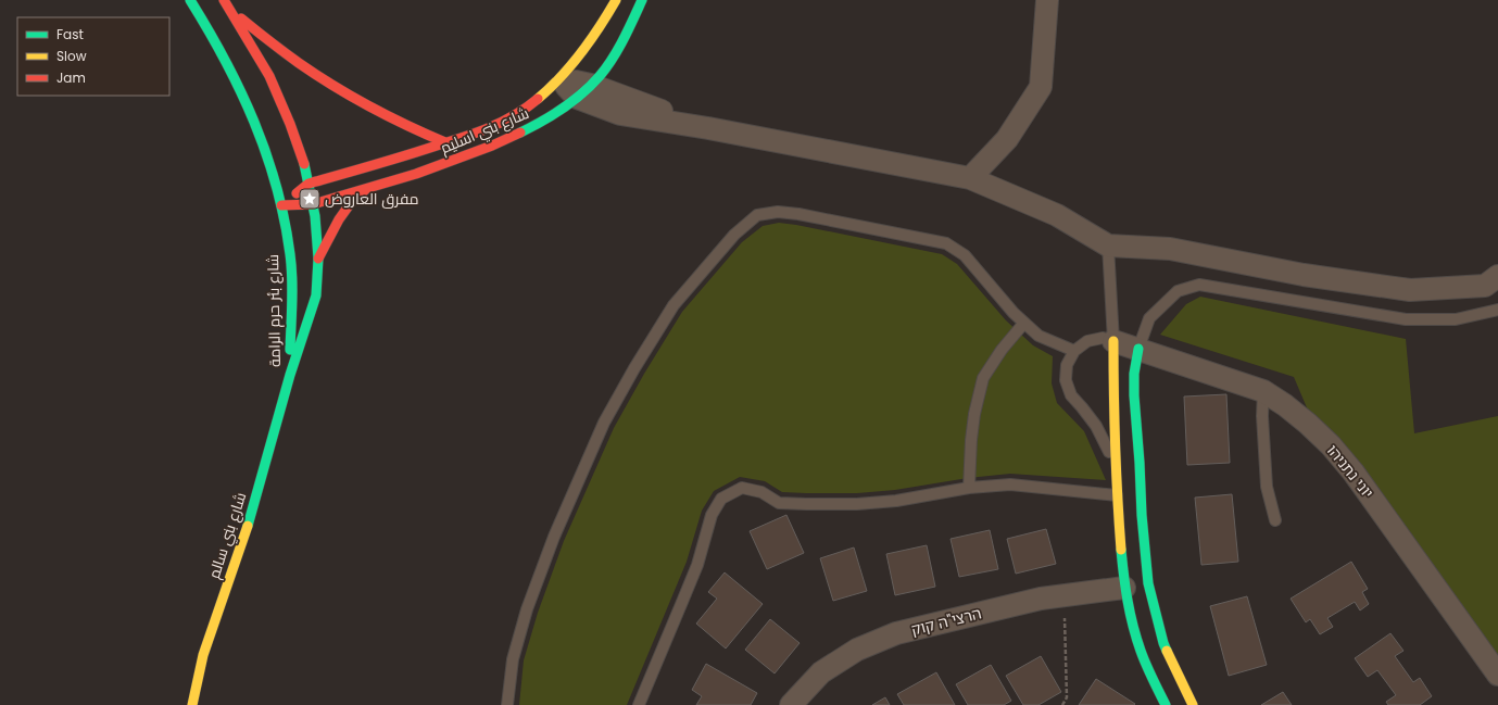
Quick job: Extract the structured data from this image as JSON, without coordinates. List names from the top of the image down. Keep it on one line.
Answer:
{"streets":{"main road":["شارع بني اسليم","شارع بئر حرم الرامة","شارع بني سالم"],"street":["יוני נתניהו","הרצי\"ה קוק"]},"crossings":[["شارع بني اسليم","شارع بئر حرم الرامة"],["شارع بئر حرم الرامة","شارع بني سالم"]],"places":{"place":["مفرق العاروض"]},"legend":["Fast","Slow","Jam"]}
